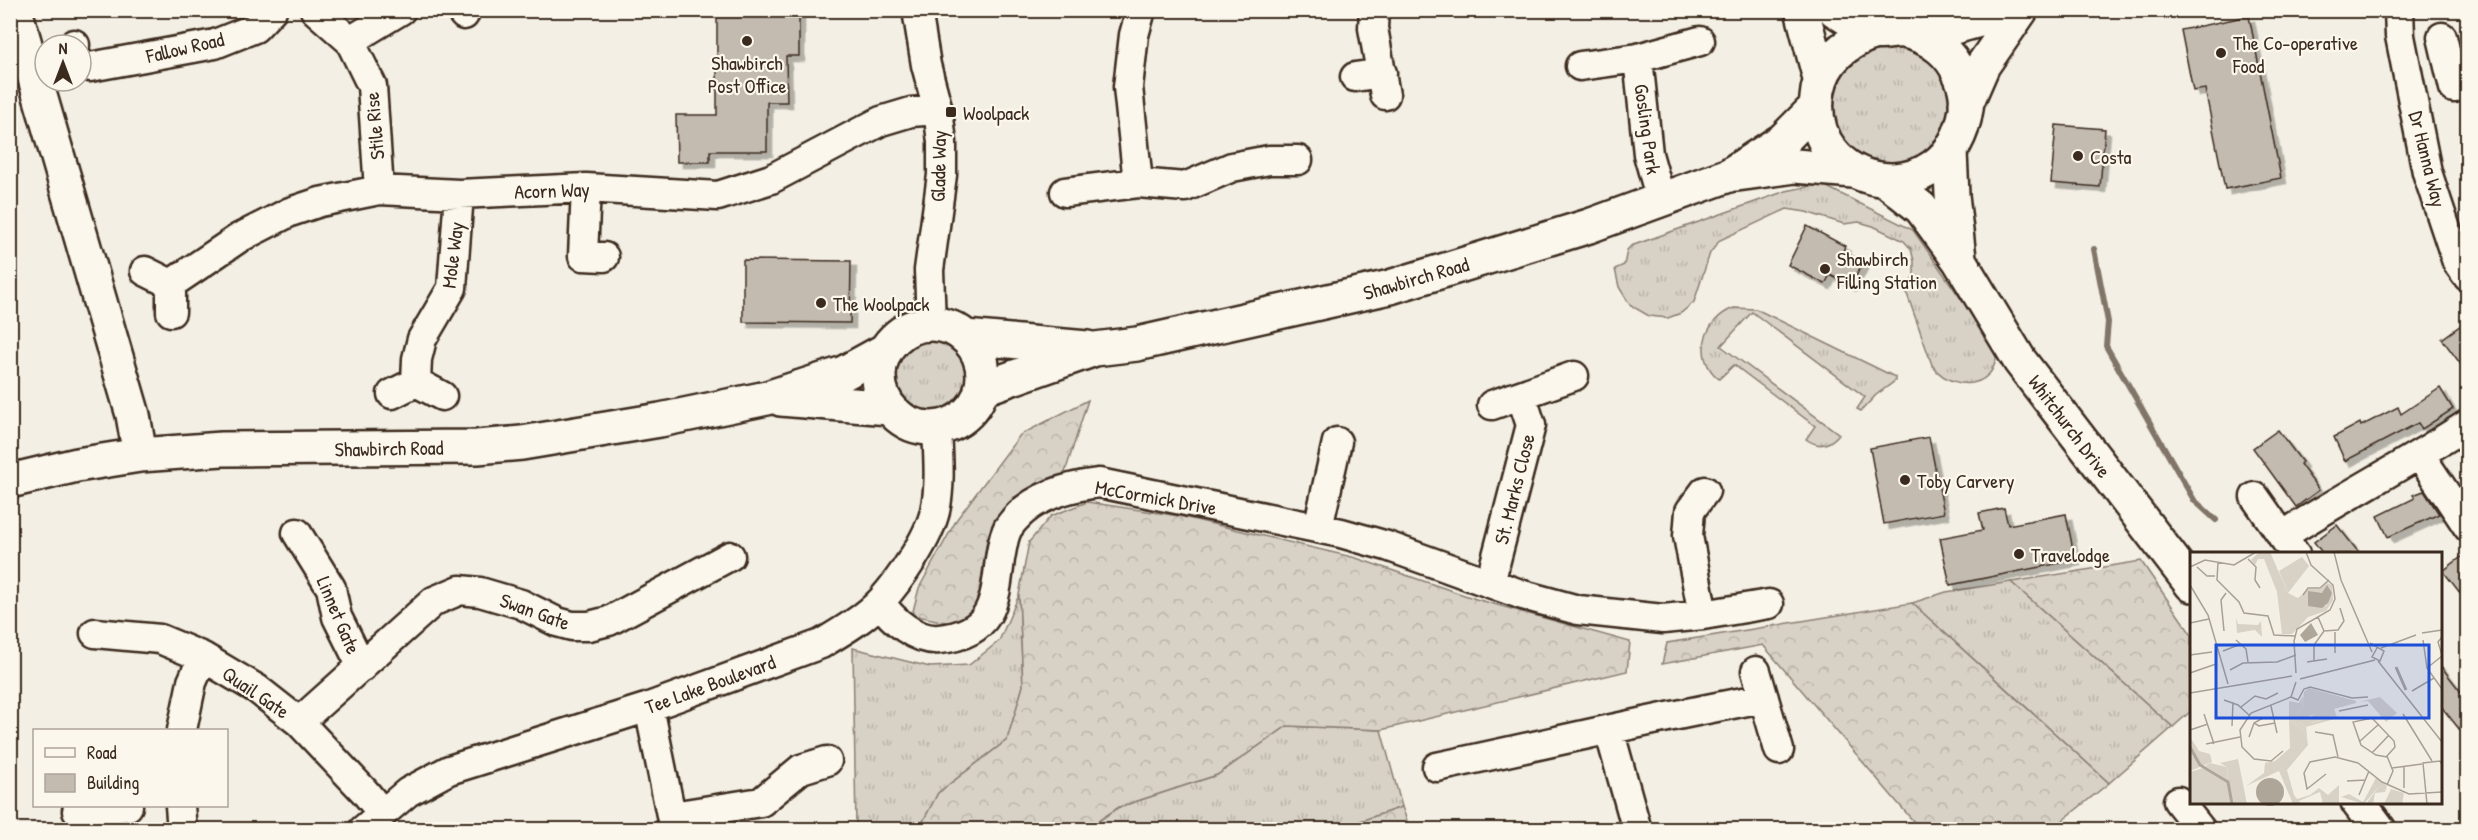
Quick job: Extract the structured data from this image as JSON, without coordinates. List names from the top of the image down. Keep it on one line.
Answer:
{"streets":{"main road":["Shawbirch Road","Whitchurch Drive"],"street":["Fallow Road","Stile Rise","Gosling Park","Dr Hanna Way","Glade Way","Acorn Way","Mole Way","St. Marks Close","McCormick Drive","Swan Gate","Linnet Gate","Tee Lake Boulevard","Quail Gate"]},"crossings":[["Stile Rise","Acorn Way"],["Gosling Park","Shawbirch Road"],["Glade Way","Acorn Way"],["Glade Way","Shawbirch Road"],["Glade Way","Tee Lake Boulevard"],["Acorn Way","Mole Way"],["Shawbirch Road","Whitchurch Drive"],["Shawbirch Road","Tee Lake Boulevard"],["St. Marks Close","McCormick Drive"],["McCormick Drive","Tee Lake Boulevard"],["Swan Gate","Linnet Gate"],["Swan Gate","Quail Gate"],["Tee Lake Boulevard","Quail Gate"]],"places":{"other":["Shawbirch Post Office","The Co-operative Food","Costa","Shawbirch Filling Station","The Woolpack","Toby Carvery","Travelodge"],"transit":["Woolpack"]},"legend":["Road","Building"],"north":"top"}
